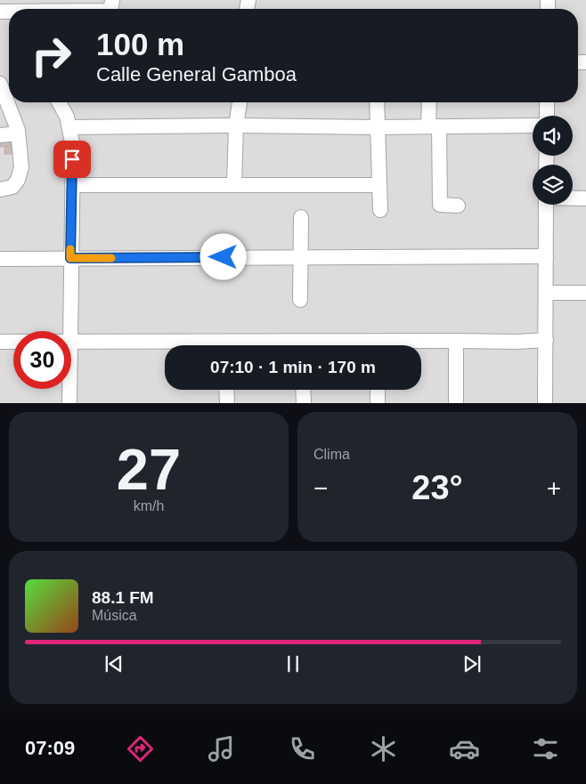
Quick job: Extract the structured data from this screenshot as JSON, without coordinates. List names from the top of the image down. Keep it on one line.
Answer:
{"page":{"turn":["100 m","Calle General Gamboa"],"limit":"30","trip":"07:10 · 1 min · 170 m","tile":[["27","km/h"],"Clima"],"heat":["−","23°","+"],"song":["88.1 FM","Música"],"tabs":"07:09"}}
